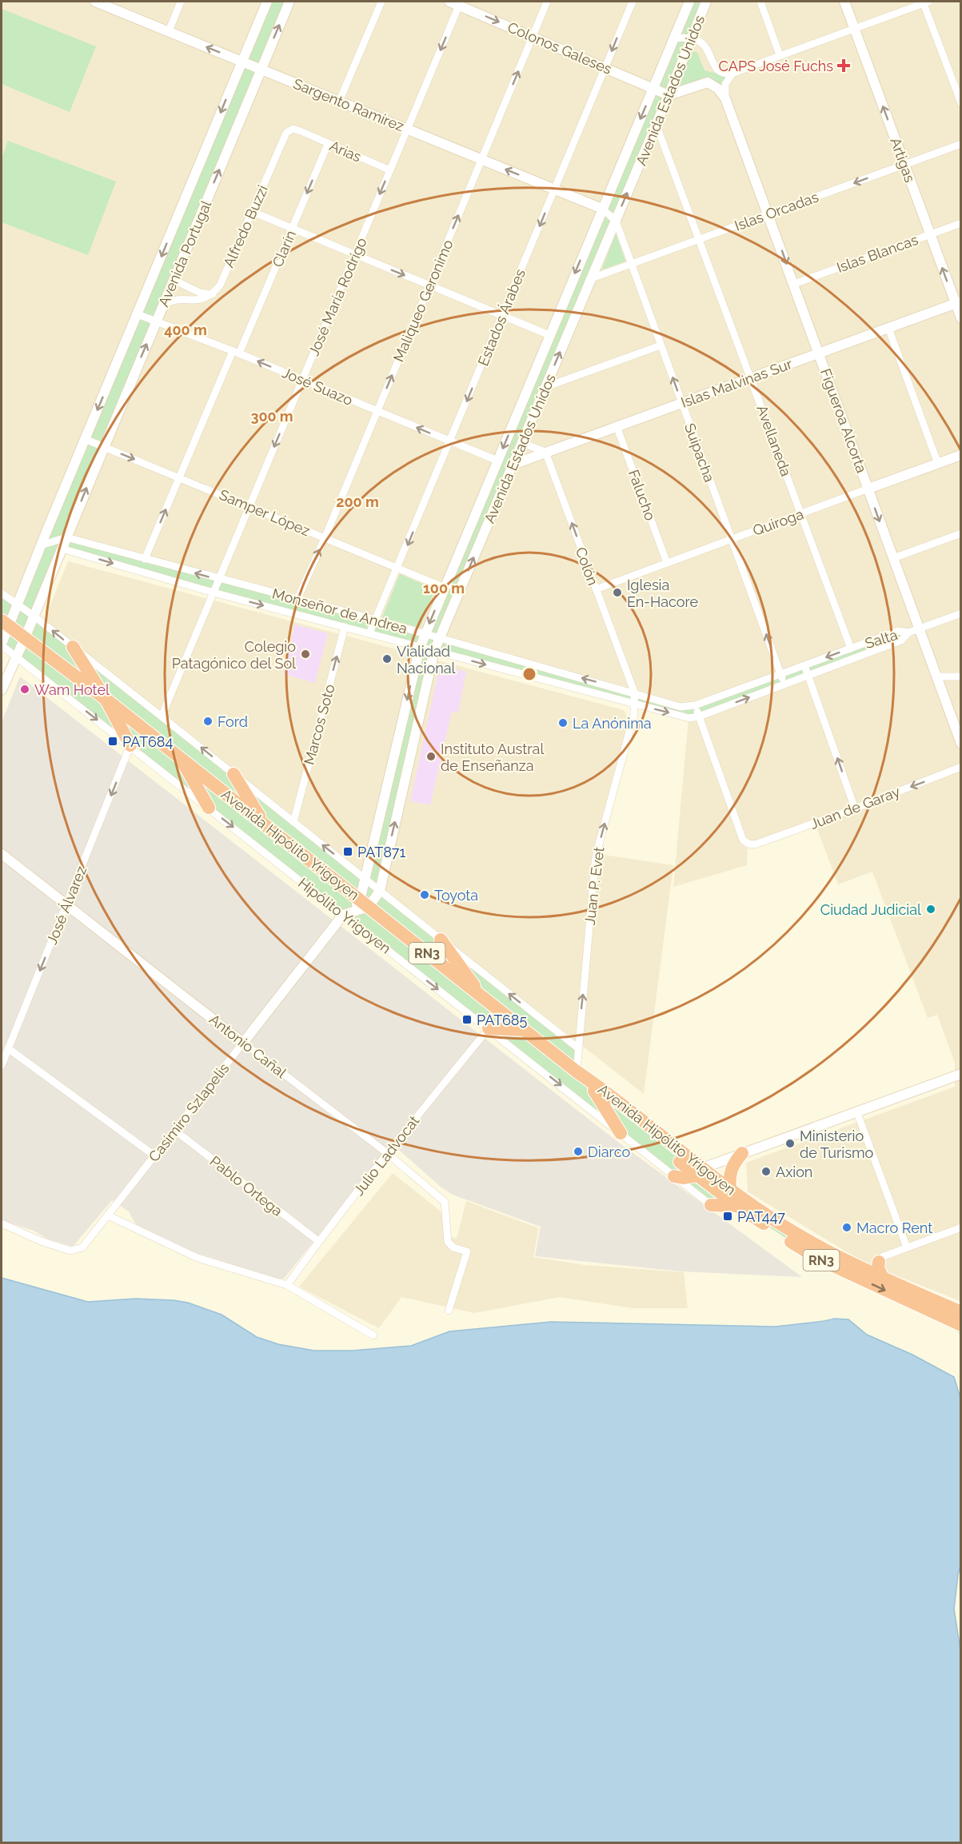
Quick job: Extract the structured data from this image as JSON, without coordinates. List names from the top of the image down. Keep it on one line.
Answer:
{"streets":{"highway":["Avenida Hipólito Yrigoyen","RN3"],"main road":["Colonos Galeses","Avenida Estados Unidos","Sargento Ramírez","Artigas","Avenida Portugal","Islas Malvinas Sur","Figueroa Alcorta","Quiroga","Antonio Cañal","Casimiro Szlapelis"],"street":["Arias","Islas Orcadas","Alfredo Buzzi","Clarín","Islas Blancas","José María Rodrigo","Maliqueo Geronimo","Estados Árabes","José Suazo","Avellaneda","Suipacha","Falucho","Samper López","Colón","Monseñor de Andrea","Salta","Marcos Soto","Juan de Garay","Juan P. Evet","José Álvarez","Hipólito Yrigoyen","Julio Ladvocat","Pablo Ortega"]},"crossings":[["Colonos Galeses","Avenida Estados Unidos"],["Colonos Galeses","José María Rodrigo"],["Colonos Galeses","Maliqueo Geronimo"],["Colonos Galeses","Estados Árabes"],["Avenida Estados Unidos","Sargento Ramírez"],["Avenida Estados Unidos","Islas Orcadas"],["Avenida Estados Unidos","Islas Malvinas Sur"],["Avenida Estados Unidos","José Suazo"],["Avenida Estados Unidos","Avellaneda"],["Avenida Estados Unidos","Suipacha"],["Avenida Estados Unidos","Samper López"],["Avenida Estados Unidos","Monseñor de Andrea"],["Avenida Estados Unidos","Avenida Hipólito Yrigoyen"],["Avenida Estados Unidos","Casimiro Szlapelis"],["Sargento Ramírez","Avenida Portugal"],["Sargento Ramírez","José María Rodrigo"],["Sargento Ramírez","Maliqueo Geronimo"],["Sargento Ramírez","Estados Árabes"],["Arias","Alfredo Buzzi"],["Arias","Clarín"],["Arias","José María Rodrigo"],["Artigas","Islas Orcadas"],["Artigas","Islas Blancas"],["Artigas","Islas Malvinas Sur"],["Islas Orcadas","Figueroa Alcorta"],["Islas Orcadas","Avellaneda"],["Islas Orcadas","Suipacha"],["Clarín","José Suazo"],["Clarín","Samper López"],["Clarín","Monseñor de Andrea"],["Avenida Portugal","José Suazo"],["Avenida Portugal","Samper López"],["Avenida Portugal","Monseñor de Andrea"],["Avenida Portugal","Avenida Hipólito Yrigoyen"],["Avenida Portugal","Hipólito Yrigoyen"],["Islas Blancas","Figueroa Alcorta"],["José María Rodrigo","José Suazo"],["José María Rodrigo","Samper López"],["José María Rodrigo","Monseñor de Andrea"],["Maliqueo Geronimo","José Suazo"],["Maliqueo Geronimo","Samper López"],["Maliqueo Geronimo","Monseñor de Andrea"],["Estados Árabes","José Suazo"],["Estados Árabes","Samper López"],["Estados Árabes","Monseñor de Andrea"],["Islas Malvinas Sur","Figueroa Alcorta"],["Islas Malvinas Sur","Avellaneda"],["Islas Malvinas Sur","Suipacha"],["Islas Malvinas Sur","Falucho"],["Islas Malvinas Sur","Colón"],["Figueroa Alcorta","Quiroga"],["Avellaneda","Quiroga"],["Avellaneda","Salta"],["Suipacha","Quiroga"],["Suipacha","Salta"],["Falucho","Quiroga"],["Quiroga","Colón"],["Colón","Monseñor de Andrea"],["Colón","Juan P. Evet"],["Monseñor de Andrea","Salta"],["Monseñor de Andrea","Marcos Soto"],["Monseñor de Andrea","Juan de Garay"],["Monseñor de Andrea","Juan P. Evet"],["Salta","Juan de Garay"],["Avenida Hipólito Yrigoyen","Juan P. Evet"],["Avenida Hipólito Yrigoyen","RN3"],["Avenida Hipólito Yrigoyen","Casimiro Szlapelis"],["José Álvarez","Hipólito Yrigoyen"],["José Álvarez","Antonio Cañal"],["Hipólito Yrigoyen","Casimiro Szlapelis"],["Hipólito Yrigoyen","Julio Ladvocat"],["Antonio Cañal","Casimiro Szlapelis"],["Antonio Cañal","Julio Ladvocat"],["Casimiro Szlapelis","Pablo Ortega"],["Julio Ladvocat","Pablo Ortega"]],"one_way":["Colonos Galeses","Artigas","Islas Orcadas","José María Rodrigo","Maliqueo Geronimo","Estados Árabes","José Suazo","Suipacha","Colón","Marcos Soto","Juan P. Evet","José Álvarez"],"places":{"health":["CAPS José Fuchs"],"other":["Iglesia En-Hacore","Colegio Patagónico del Sol","Vialidad Nacional","Wam Hotel","Ford","La Anónima","Instituto Austral de Enseñanza","Toyota","Ciudad Judicial","Ministerio de Turismo","Diarco","Axion","Macro Rent"],"transit":["PAT684","PAT871","PAT685","PAT447"]},"rings":["400 m","300 m","200 m","100 m"]}
